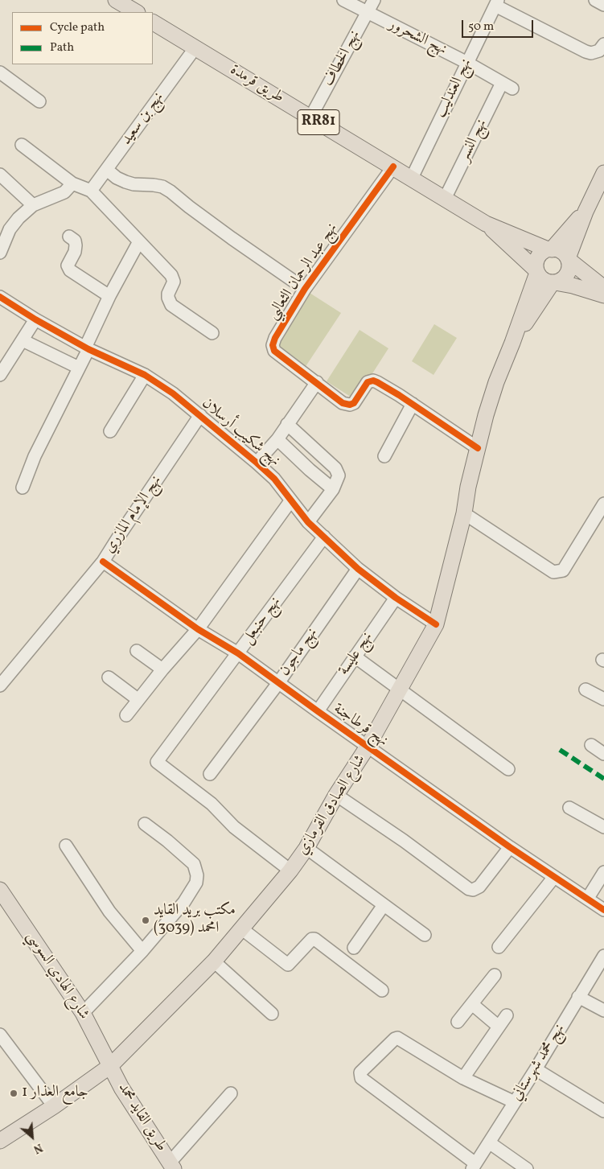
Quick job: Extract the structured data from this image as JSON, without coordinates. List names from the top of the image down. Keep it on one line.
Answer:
{"streets":{"main road":["طريق قرمدة","RR81","شارع الصادق القرمازي","شارع الهادي السوسي","طريق القايد محمد"],"street":["نهج الشحرور","نهج الخطاف","نهج العندليب","نهج بن سعيد","نهج النسر","نهج عبد الرحمان الثعالبي","نهج شكيب أرسلان","نهج الإمام المازري","نهج حنبعل","نهج ماجون","نهج عليسة","نهج قرطاجنة","نهج محمد شهرستاني"]},"crossings":[["نهج الشحرور","نهج الخطاف"],["نهج الشحرور","نهج العندليب"],["نهج الشحرور","نهج النسر"],["نهج الخطاف","طريق قرمدة"],["طريق قرمدة","نهج العندليب"],["طريق قرمدة","نهج بن سعيد"],["طريق قرمدة","RR81"],["طريق قرمدة","نهج النسر"],["طريق قرمدة","نهج عبد الرحمان الثعالبي"],["طريق قرمدة","شارع الصادق القرمازي"],["RR81","شارع الصادق القرمازي"],["نهج شكيب أرسلان","نهج الإمام المازري"],["نهج شكيب أرسلان","نهج حنبعل"],["نهج شكيب أرسلان","نهج ماجون"],["نهج شكيب أرسلان","نهج عليسة"],["نهج شكيب أرسلان","شارع الصادق القرمازي"],["نهج الإمام المازري","نهج قرطاجنة"],["نهج حنبعل","نهج قرطاجنة"],["نهج حنبعل","شارع الصادق القرمازي"],["نهج ماجون","نهج قرطاجنة"],["نهج عليسة","نهج قرطاجنة"],["نهج قرطاجنة","شارع الصادق القرمازي"],["شارع الصادق القرمازي","شارع الهادي السوسي"],["شارع الصادق القرمازي","طريق القايد محمد"],["شارع الهادي السوسي","طريق القايد محمد"]],"places":["مكتب بريد القايد امحمد (3039)","جامع العذار 1"],"legend":["Cycle path","Path"],"scale_bar":"50 m","north":"bottom right"}
